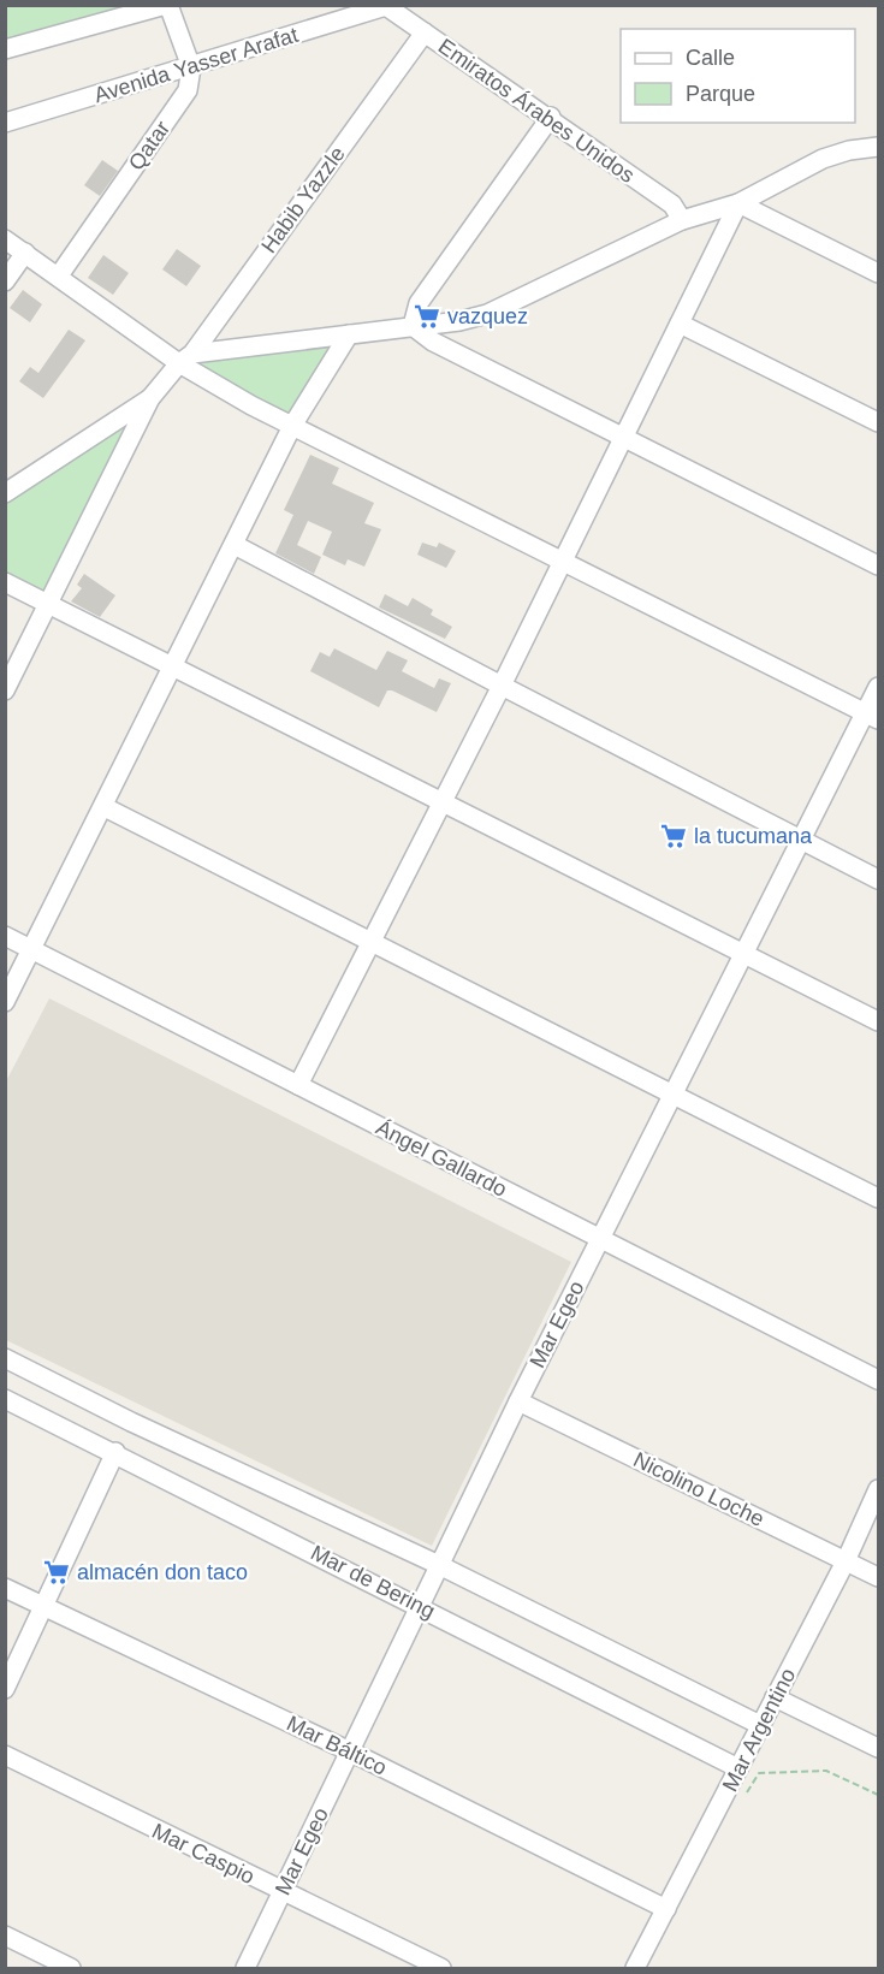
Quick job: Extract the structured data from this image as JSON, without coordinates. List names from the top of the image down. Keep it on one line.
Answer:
{"streets":{"street":["Avenida Yasser Arafat","Emiratos Árabes Unidos","Qatar","Habib Yazzle","Ángel Gallardo","Mar Egeo","Nicolino Loche","Mar de Bering","Mar Argentino","Mar Báltico","Mar Caspio"]},"crossings":[["Avenida Yasser Arafat","Emiratos Árabes Unidos"],["Avenida Yasser Arafat","Qatar"],["Emiratos Árabes Unidos","Habib Yazzle"],["Ángel Gallardo","Mar Egeo"],["Mar Egeo","Nicolino Loche"],["Mar Egeo","Mar de Bering"],["Mar Egeo","Mar Báltico"],["Mar Egeo","Mar Caspio"],["Nicolino Loche","Mar Argentino"],["Mar de Bering","Mar Argentino"],["Mar Argentino","Mar Báltico"]],"places":{"supermarket":["vazquez","la tucumana","almacén don taco"]},"legend":["Calle","Parque"]}
